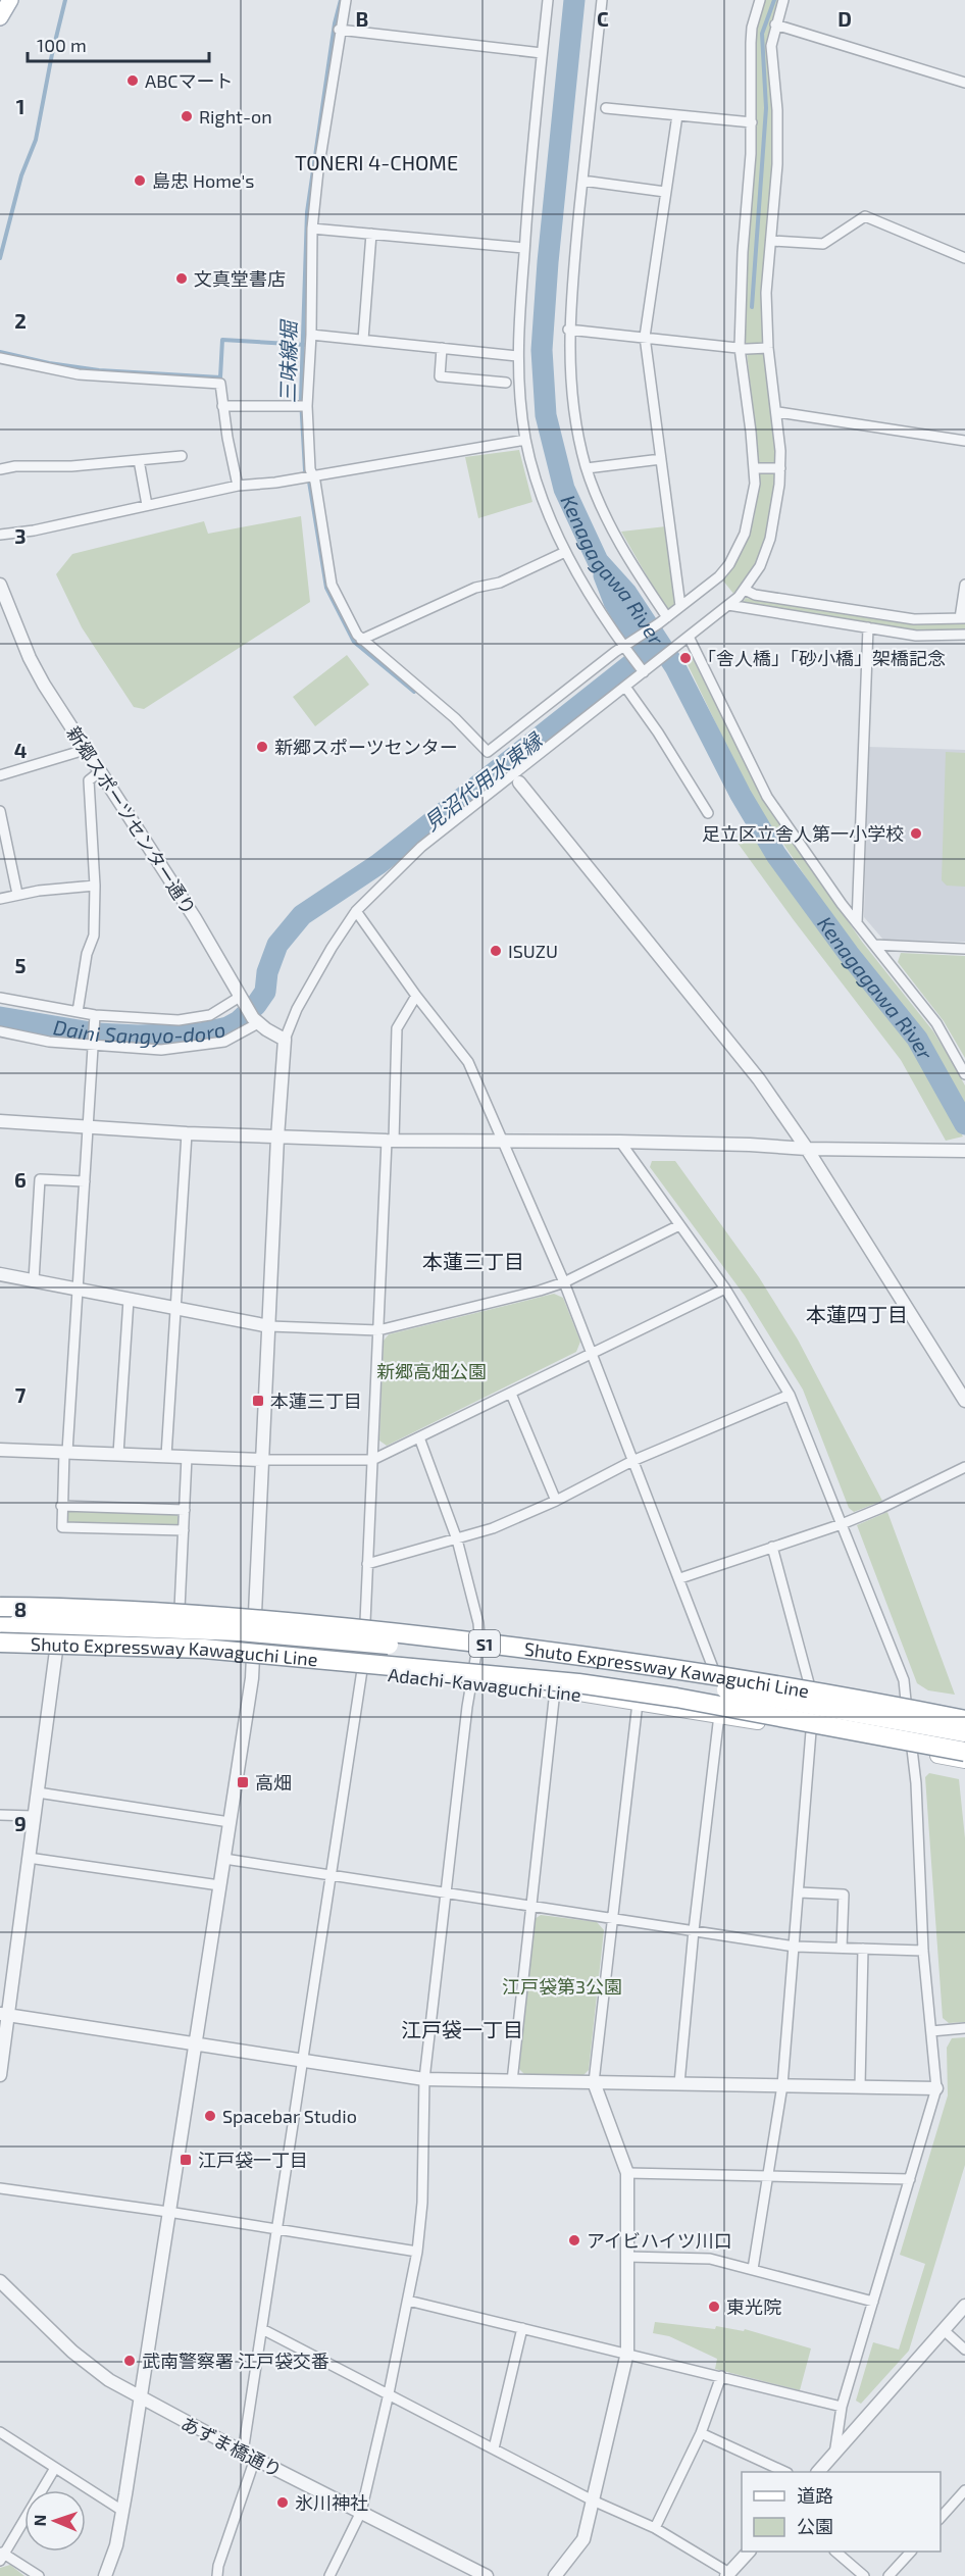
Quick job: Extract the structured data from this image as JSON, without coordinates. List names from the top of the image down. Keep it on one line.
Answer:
{"streets":{"highway":["S1","Shuto Expressway Kawaguchi Line"],"main road":["Adachi-Kawaguchi Line"],"street":["新郷スポーツセンター通り","あずま橋通り"]},"districts":["TONERI 4-CHOME","本蓮三丁目","本蓮四丁目","江戸袋一丁目"],"water":["三味線堀","Kenagagawa River","見沼代用水東縁","Daini Sangyo-doro"],"parks":["新郷高畑公園","江戸袋第3公園"],"places":{"other":["ABCマート","Right-on","島忠 Home's","文真堂書店","「舎人橋」「砂小橋」架橋記念","新郷スポーツセンター","足立区立舎人第一小学校","ISUZU","Spacebar Studio","アイビハイツ川口","東光院","武南警察署 江戸袋交番","氷川神社"],"transit":["本蓮三丁目","高畑","江戸袋一丁目"]},"legend":["道路","公園"],"scale_bar":"100 m","north":"left","grid":{"columns":["B","C","D"],"rows":["1","2","3","4","5","6","7","8","9"]}}
